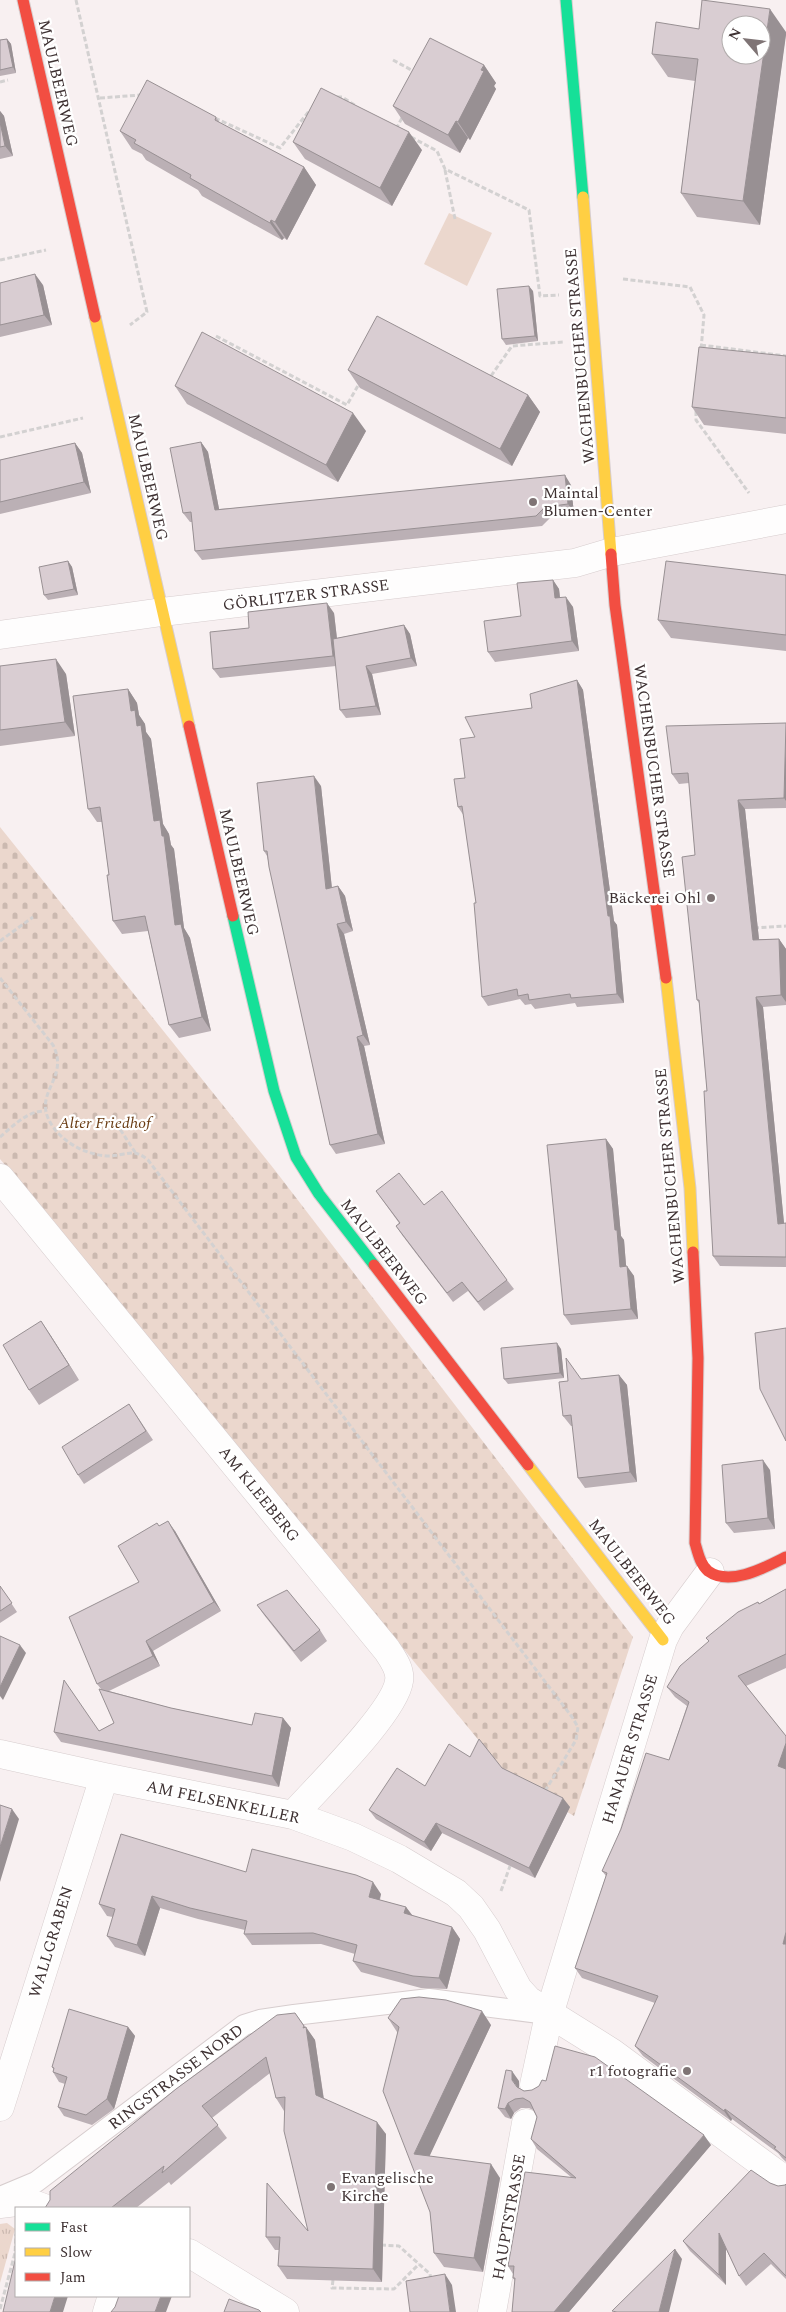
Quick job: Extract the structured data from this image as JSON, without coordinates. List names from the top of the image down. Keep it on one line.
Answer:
{"streets":{"street":["MAULBEERWEG","WACHENBUCHER STRASSE","GÖRLITZER STRASSE","AM KLEEBERG","HANAUER STRASSE","AM FELSENKELLER","WALLGRABEN","HAUPTSTRASSE"],"lane":["RINGSTRASSE NORD"]},"crossings":[["MAULBEERWEG","GÖRLITZER STRASSE"],["MAULBEERWEG","HANAUER STRASSE"],["WACHENBUCHER STRASSE","GÖRLITZER STRASSE"],["WACHENBUCHER STRASSE","HANAUER STRASSE"],["AM KLEEBERG","AM FELSENKELLER"],["HANAUER STRASSE","AM FELSENKELLER"],["HANAUER STRASSE","RINGSTRASSE NORD"],["AM FELSENKELLER","WALLGRABEN"],["AM FELSENKELLER","RINGSTRASSE NORD"]],"parks":["Alter Friedhof"],"places":["Maintal Blumen-Center","Bäckerei Ohl","r1 fotografie","Evangelische Kirche"],"legend":["Fast","Slow","Jam"],"north":"top left"}
